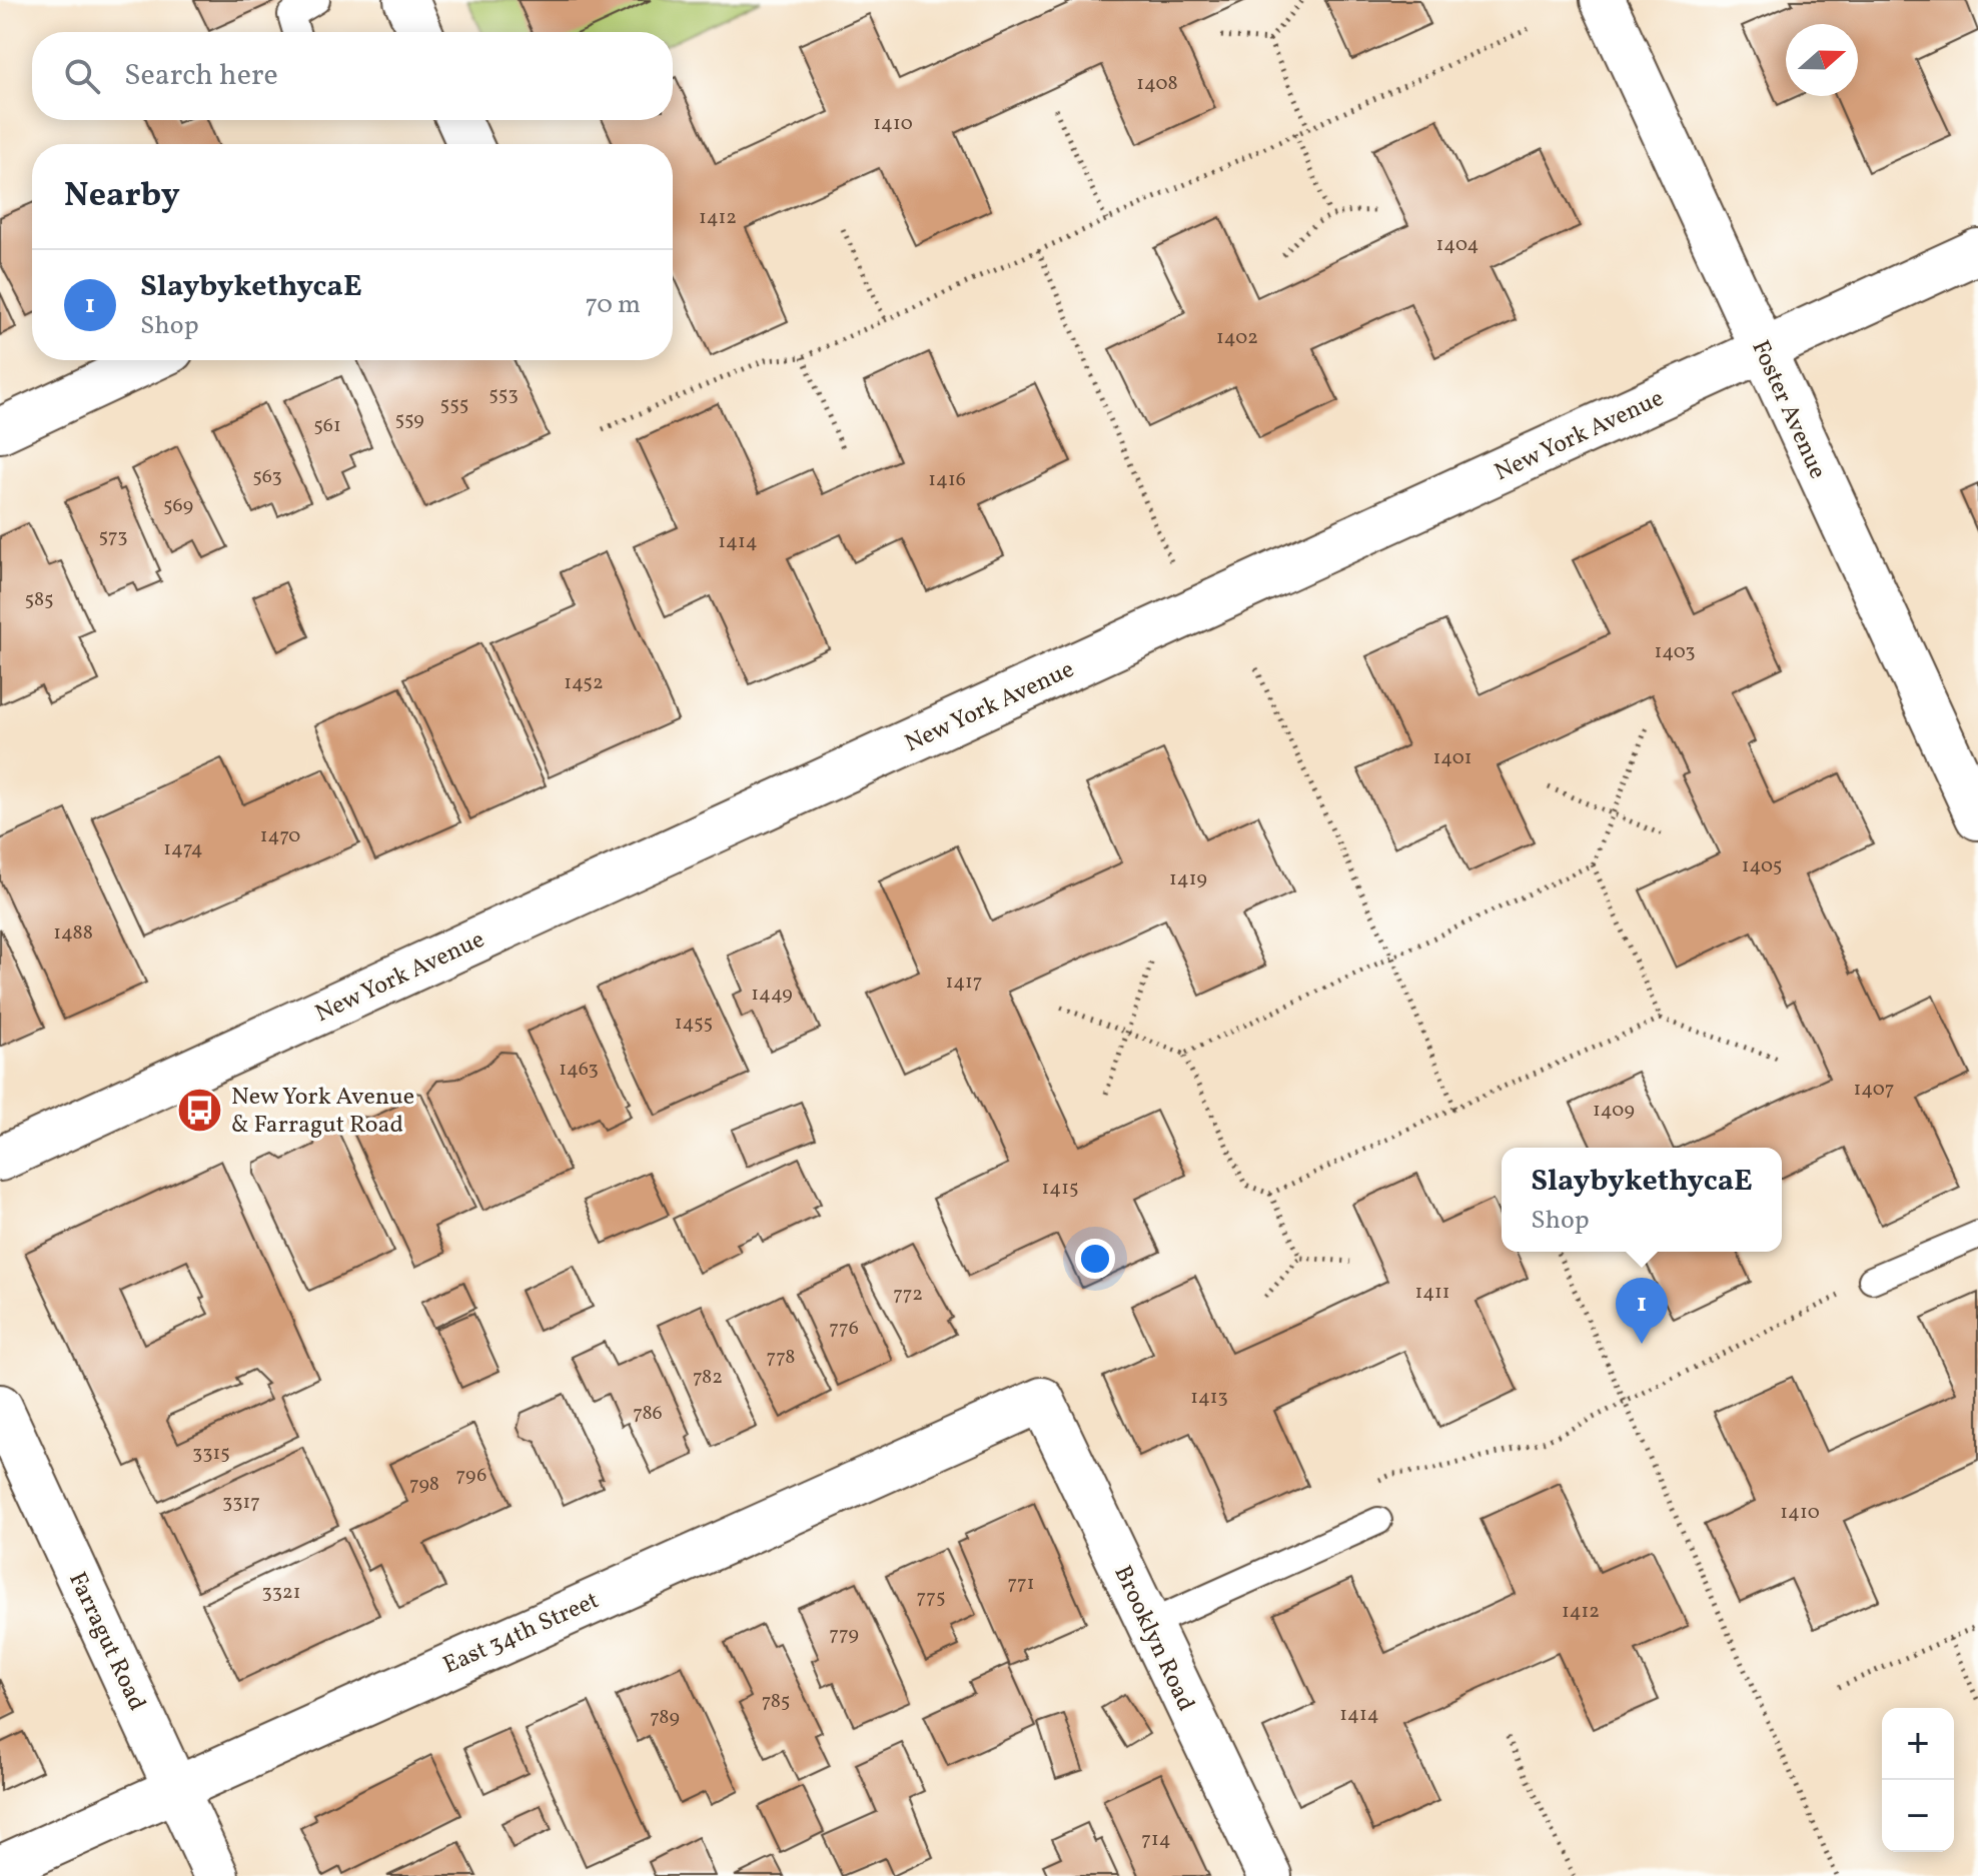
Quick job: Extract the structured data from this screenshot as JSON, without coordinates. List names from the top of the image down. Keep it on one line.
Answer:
{"streets":{"street":["Foster Avenue","New York Avenue","East 34th Street","Brooklyn Road","Farragut Road"]},"crossings":[["Foster Avenue","New York Avenue"],["East 34th Street","Brooklyn Road"],["East 34th Street","Farragut Road"]],"places":{"bus stop":["New York Avenue & Farragut Road"]},"house_numbers":["1408","1410","1412","1404","1402","553","555","559","561","563","1416","569","573","1414","585","1403","1452","1401","1470","1474","1405","1419","1488","1417","1449","1455","1463","1407","1409","1415","1411","772","776","778","782","1413","786","3315","796","798","3317","1410","771","3321","775","1412","779","785","1414","789","714"],"north":"right","page":{"search":"Search here","heading":"Nearby","list":[{"mark":"1","name":"SlaybykethycaE","note":"Shop","value":"70 m"}],"popup":["SlaybykethycaE","Shop"],"pins":"1","map_buttons":["+","−"]}}
